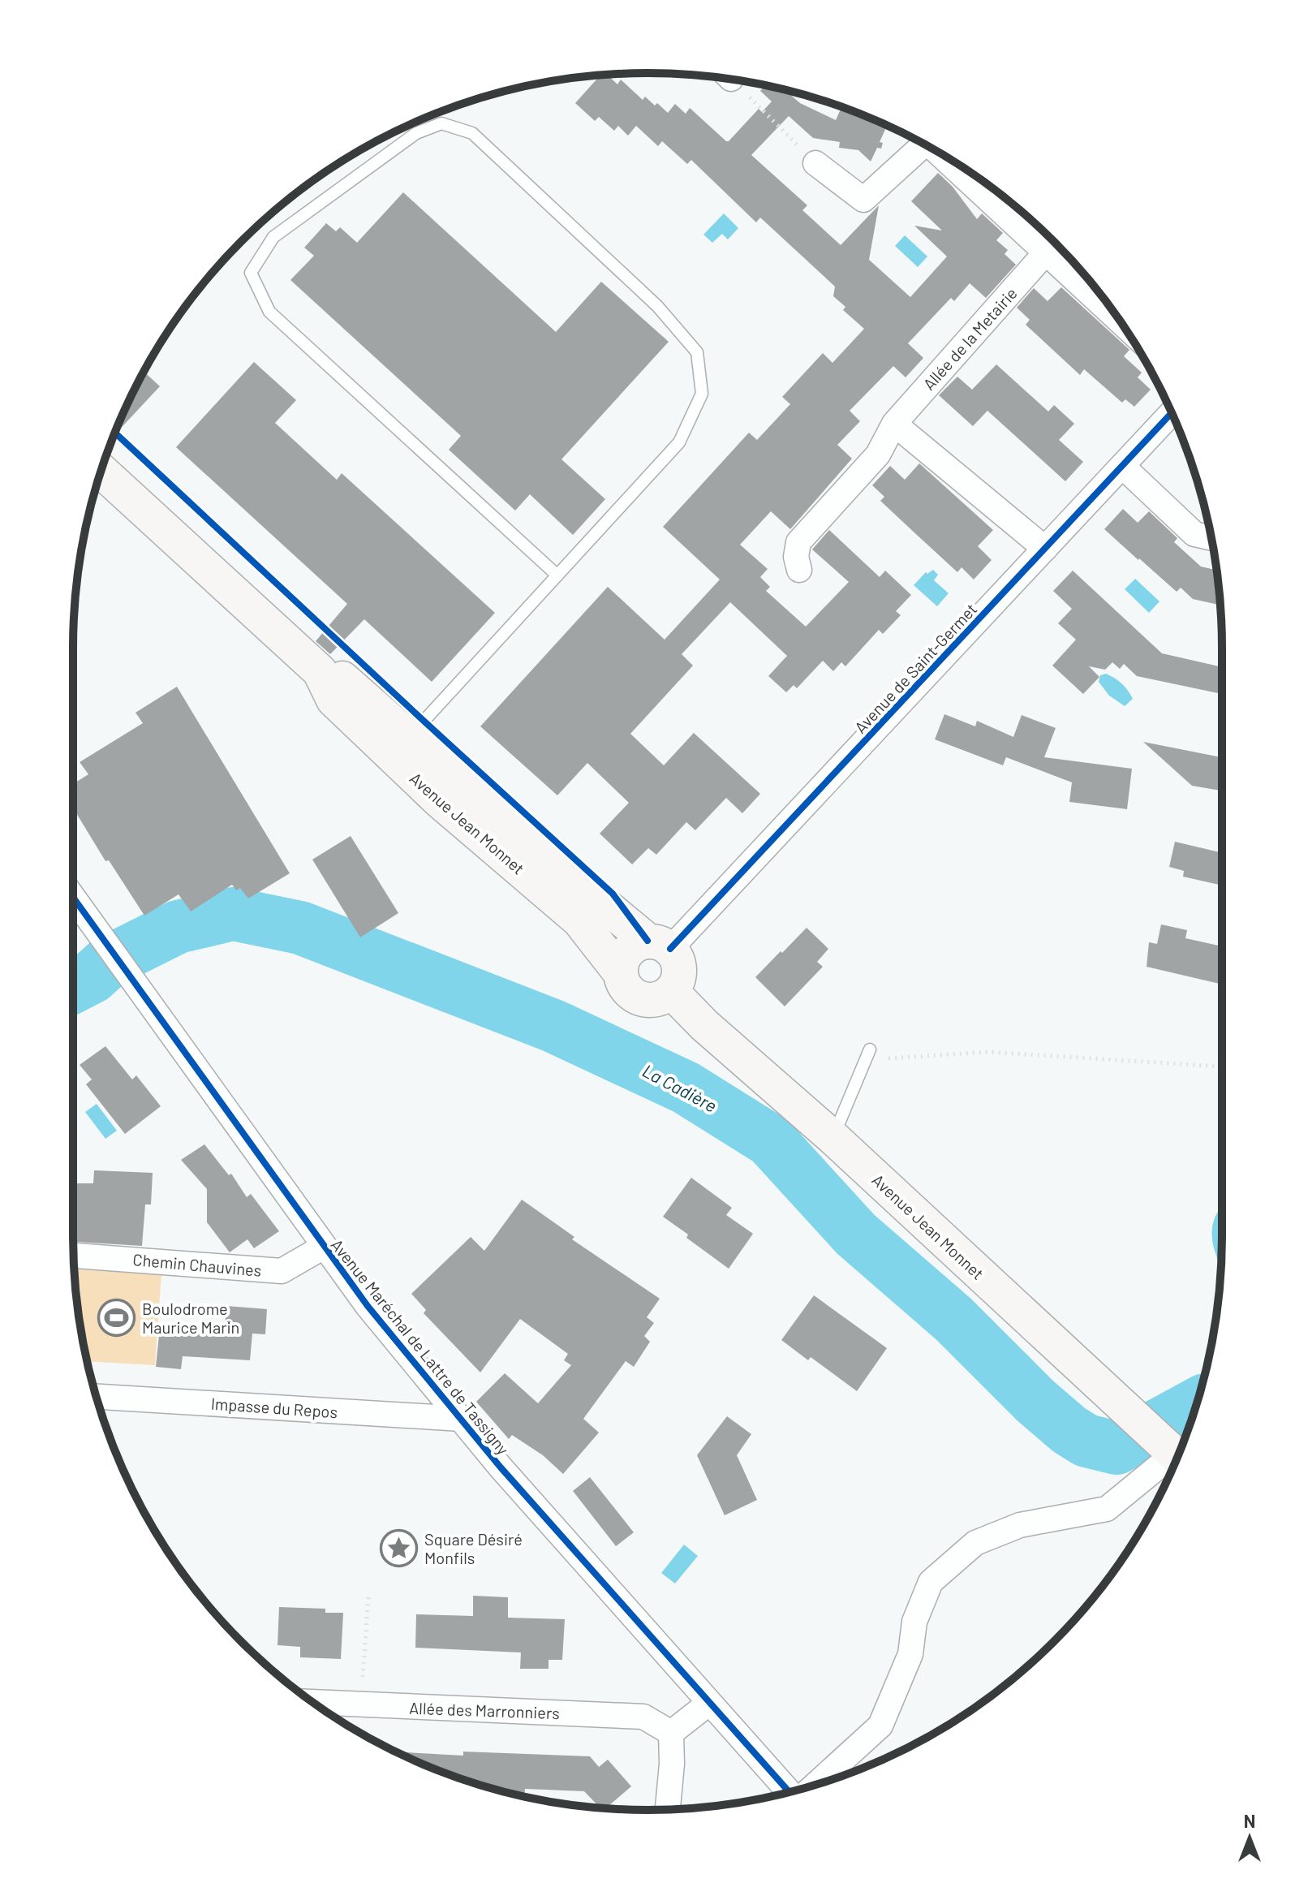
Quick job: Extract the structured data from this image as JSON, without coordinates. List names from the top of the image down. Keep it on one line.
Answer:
{"streets":{"street":["Allée de la Metairie","Avenue de Saint-Germet","Avenue Jean Monnet","Chemin Chauvines","Avenue Maréchal de Lattre de Tassigny","Impasse du Repos","Allée des Marronniers"]},"crossings":[["Avenue de Saint-Germet","Avenue Jean Monnet"],["Chemin Chauvines","Avenue Maréchal de Lattre de Tassigny"],["Avenue Maréchal de Lattre de Tassigny","Impasse du Repos"]],"water":["La Cadière"],"places":{"sports":["Boulodrome Maurice Marin"],"place":["Square Désiré Monfils"]},"north":"top"}
